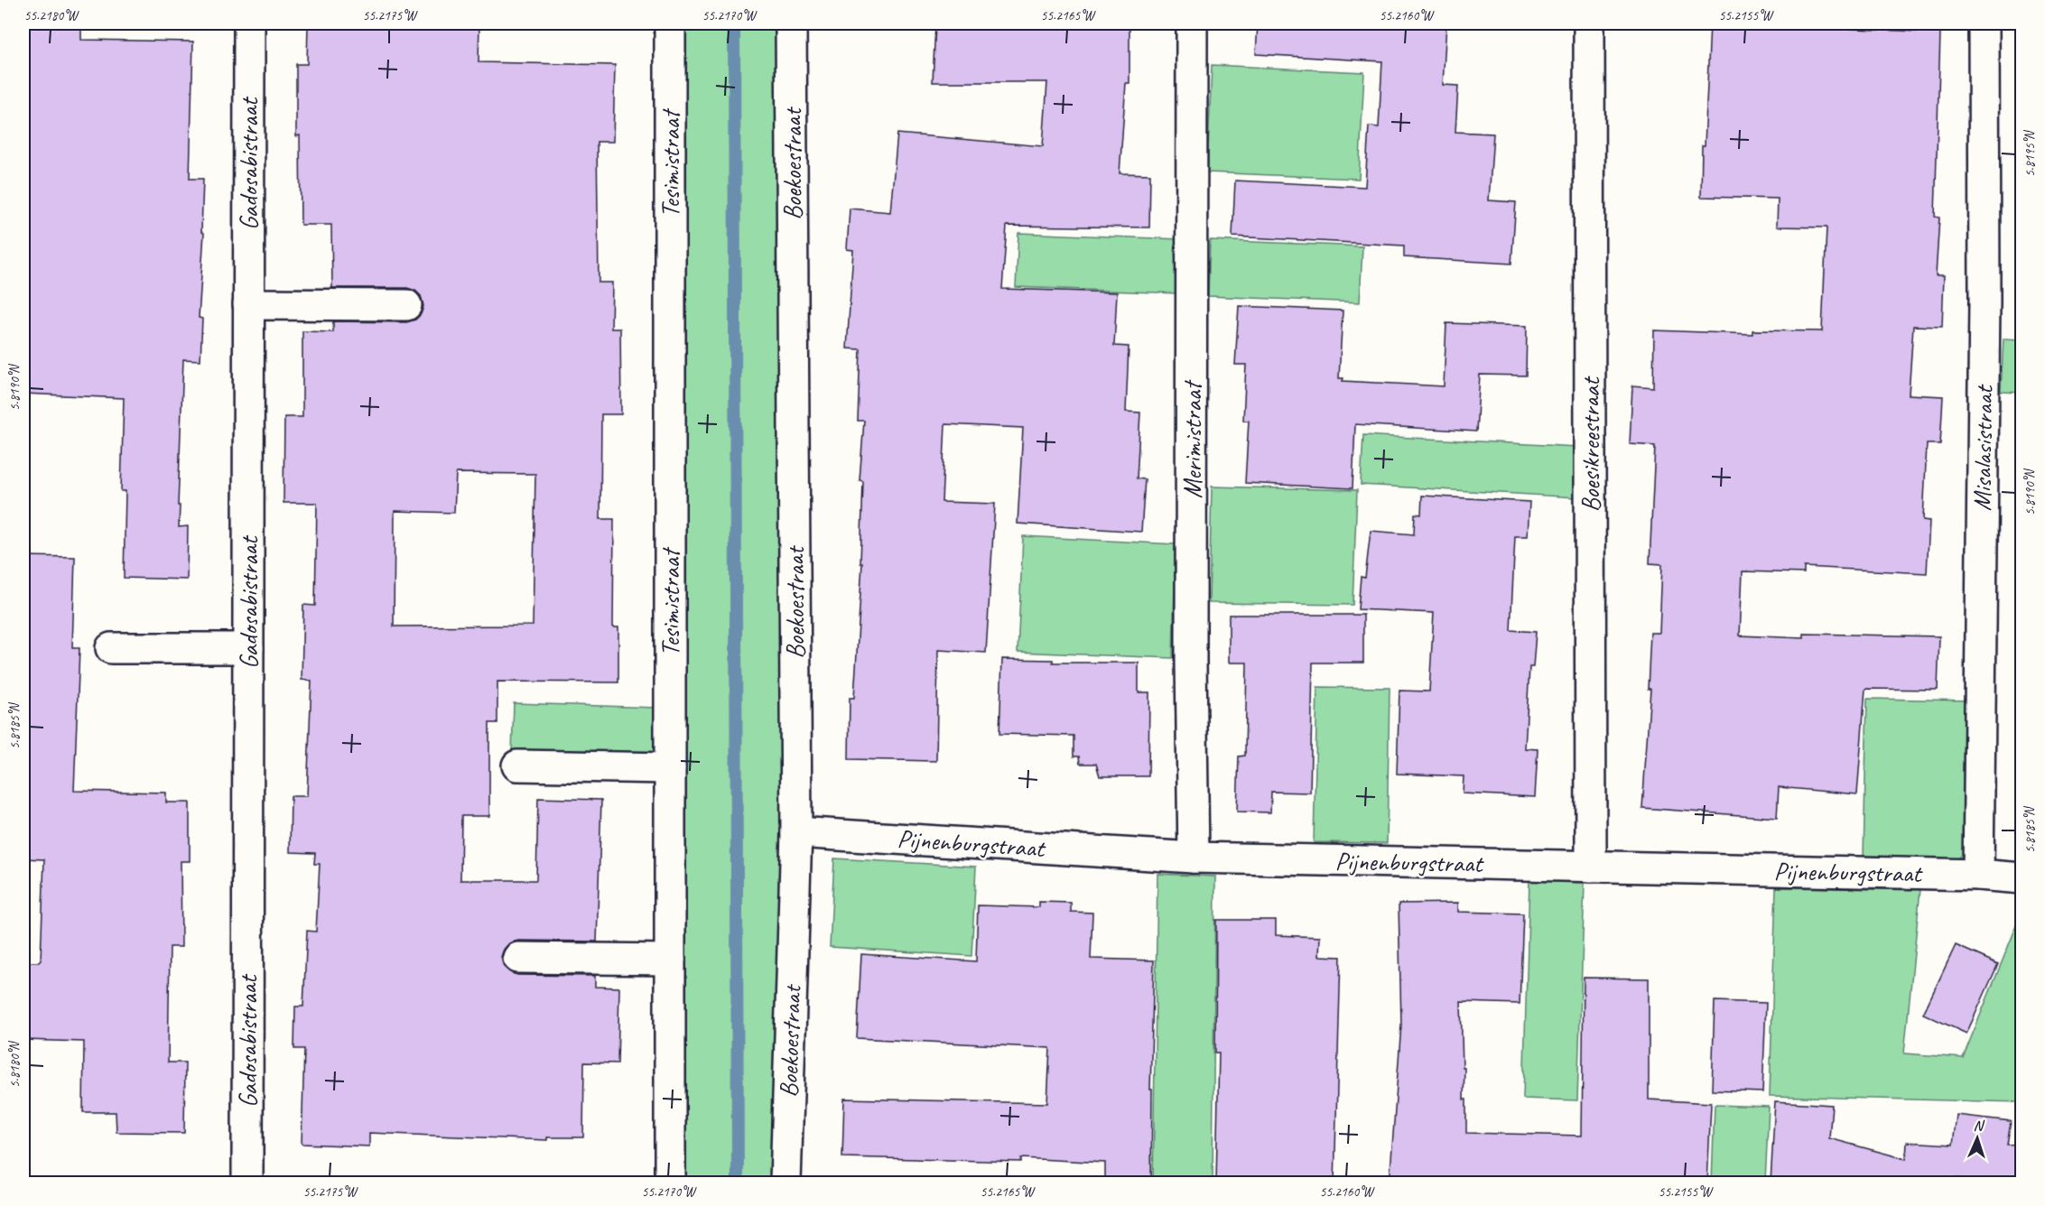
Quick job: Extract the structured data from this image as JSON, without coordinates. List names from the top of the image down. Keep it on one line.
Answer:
{"streets":{"street":["Gadosabistraat","Tesimistraat","Boekoestraat","Merimistraat","Boesikreestraat","Misalasistraat","Pijnenburgstraat"]},"crossings":[["Boekoestraat","Pijnenburgstraat"],["Merimistraat","Pijnenburgstraat"],["Boesikreestraat","Pijnenburgstraat"],["Misalasistraat","Pijnenburgstraat"]],"north":"top","coordinates":["55.2180°W","55.2175°W","55.2170°W","55.2165°W","55.2160°W","55.2155°W","5.8195°N","5.8190°N","5.8185°N","5.8180°N"]}
